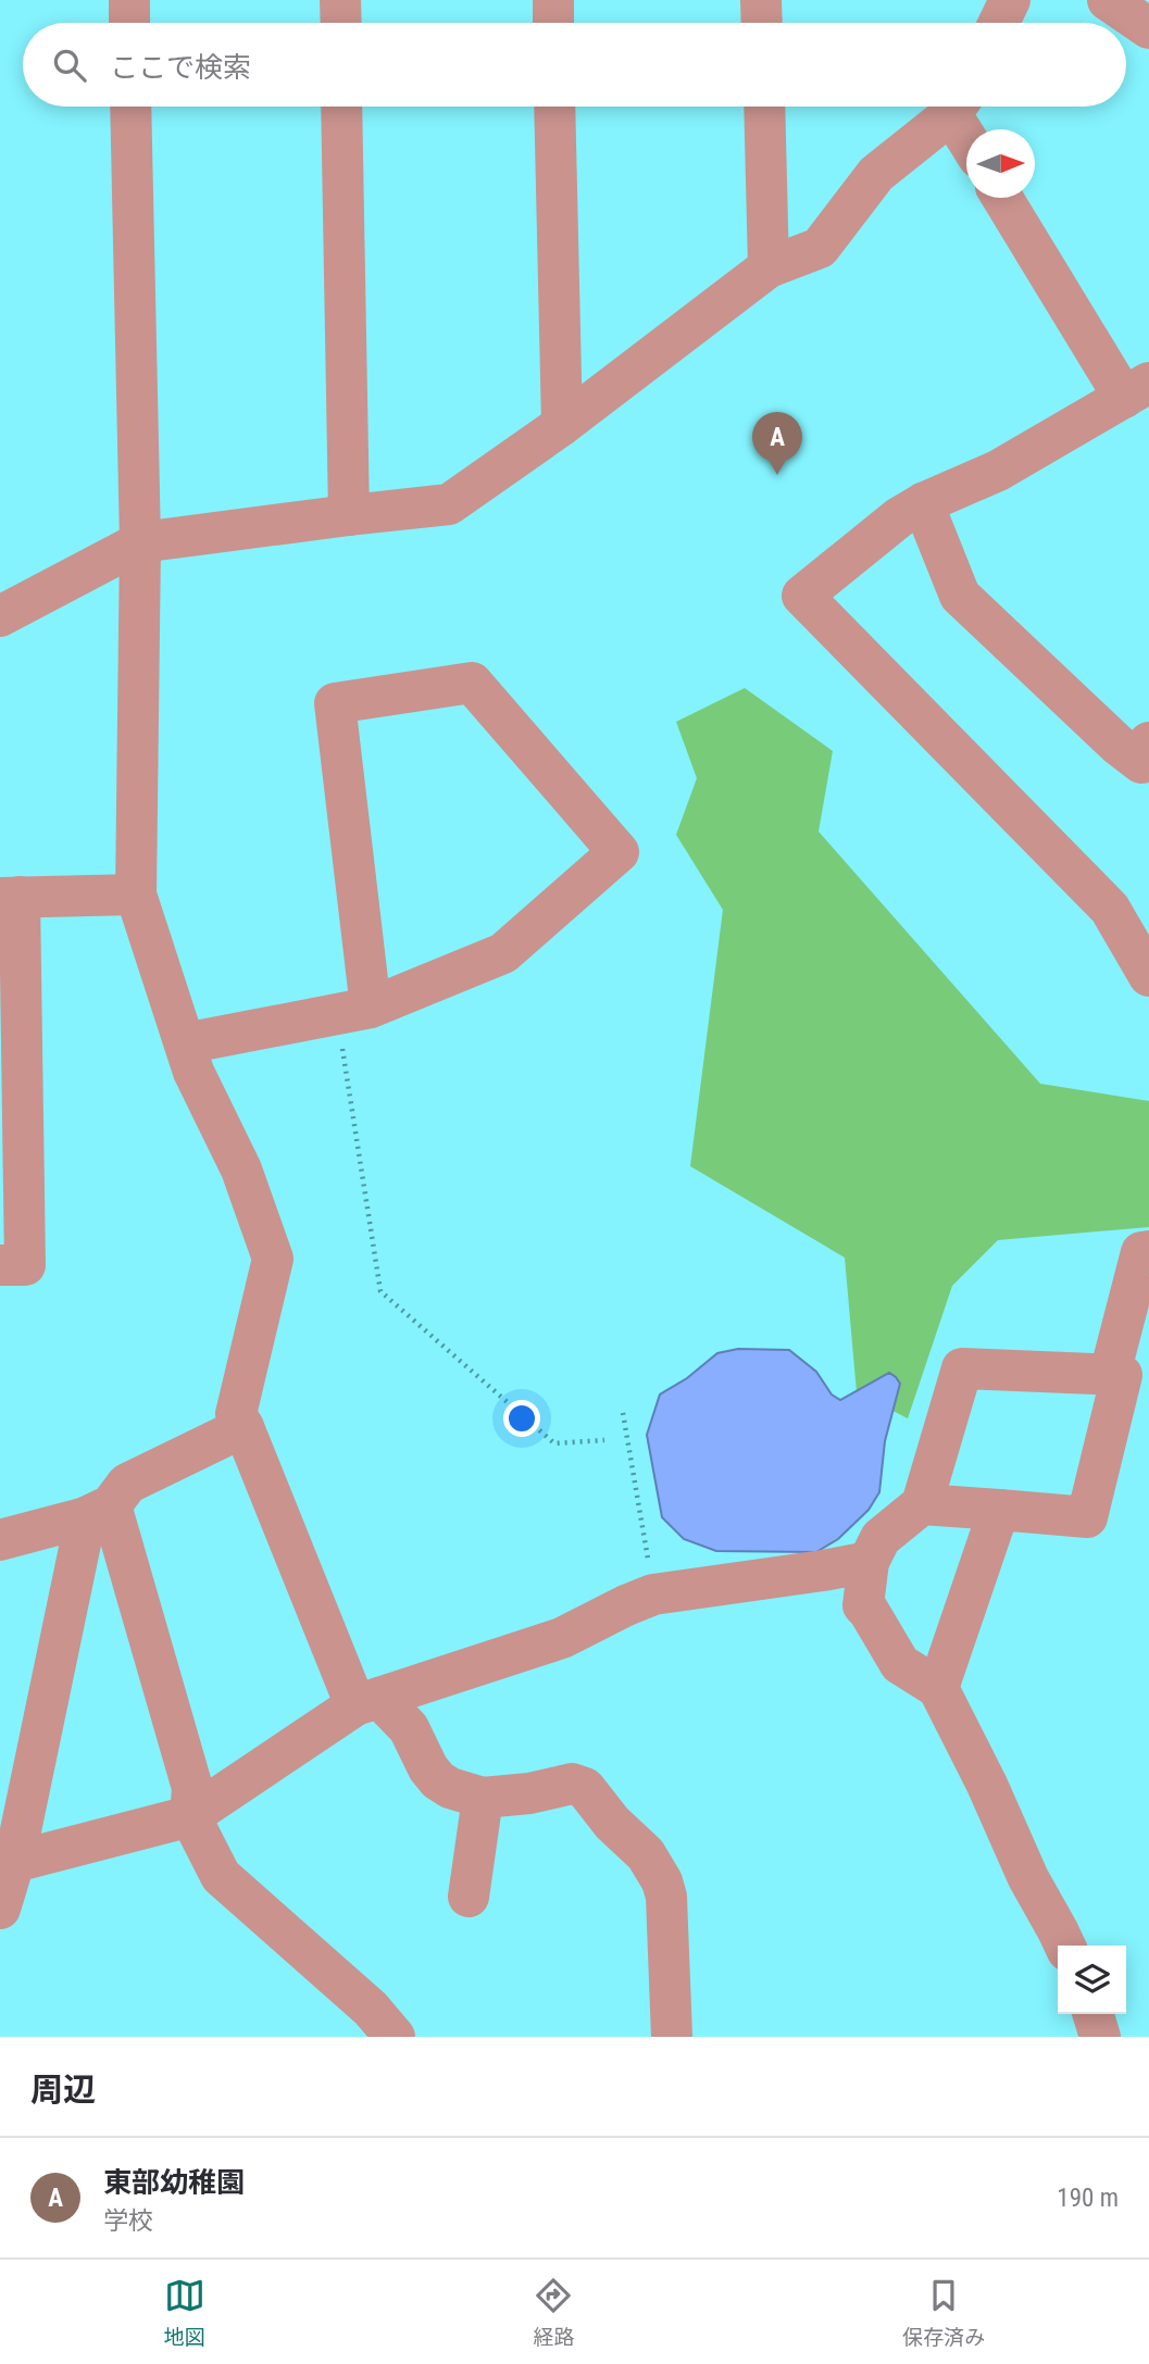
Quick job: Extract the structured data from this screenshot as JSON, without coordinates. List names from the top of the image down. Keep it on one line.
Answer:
{"north":"right","page":{"search":"ここで検索","pins":"A","heading":"周辺","list":[{"mark":"A","name":"東部幼稚園","note":"学校","value":"190 m"}],"nav":["地図","経路","保存済み"]}}
